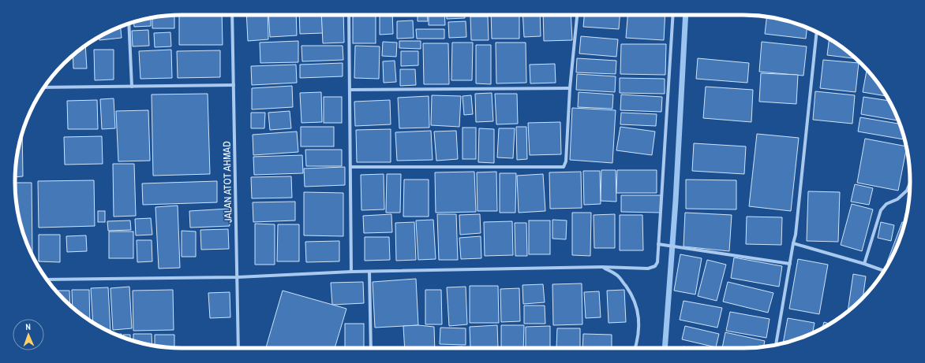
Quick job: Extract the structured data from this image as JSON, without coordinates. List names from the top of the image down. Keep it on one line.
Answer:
{"streets":{"street":["JALAN ATOT AHMAD"]},"north":"top"}
